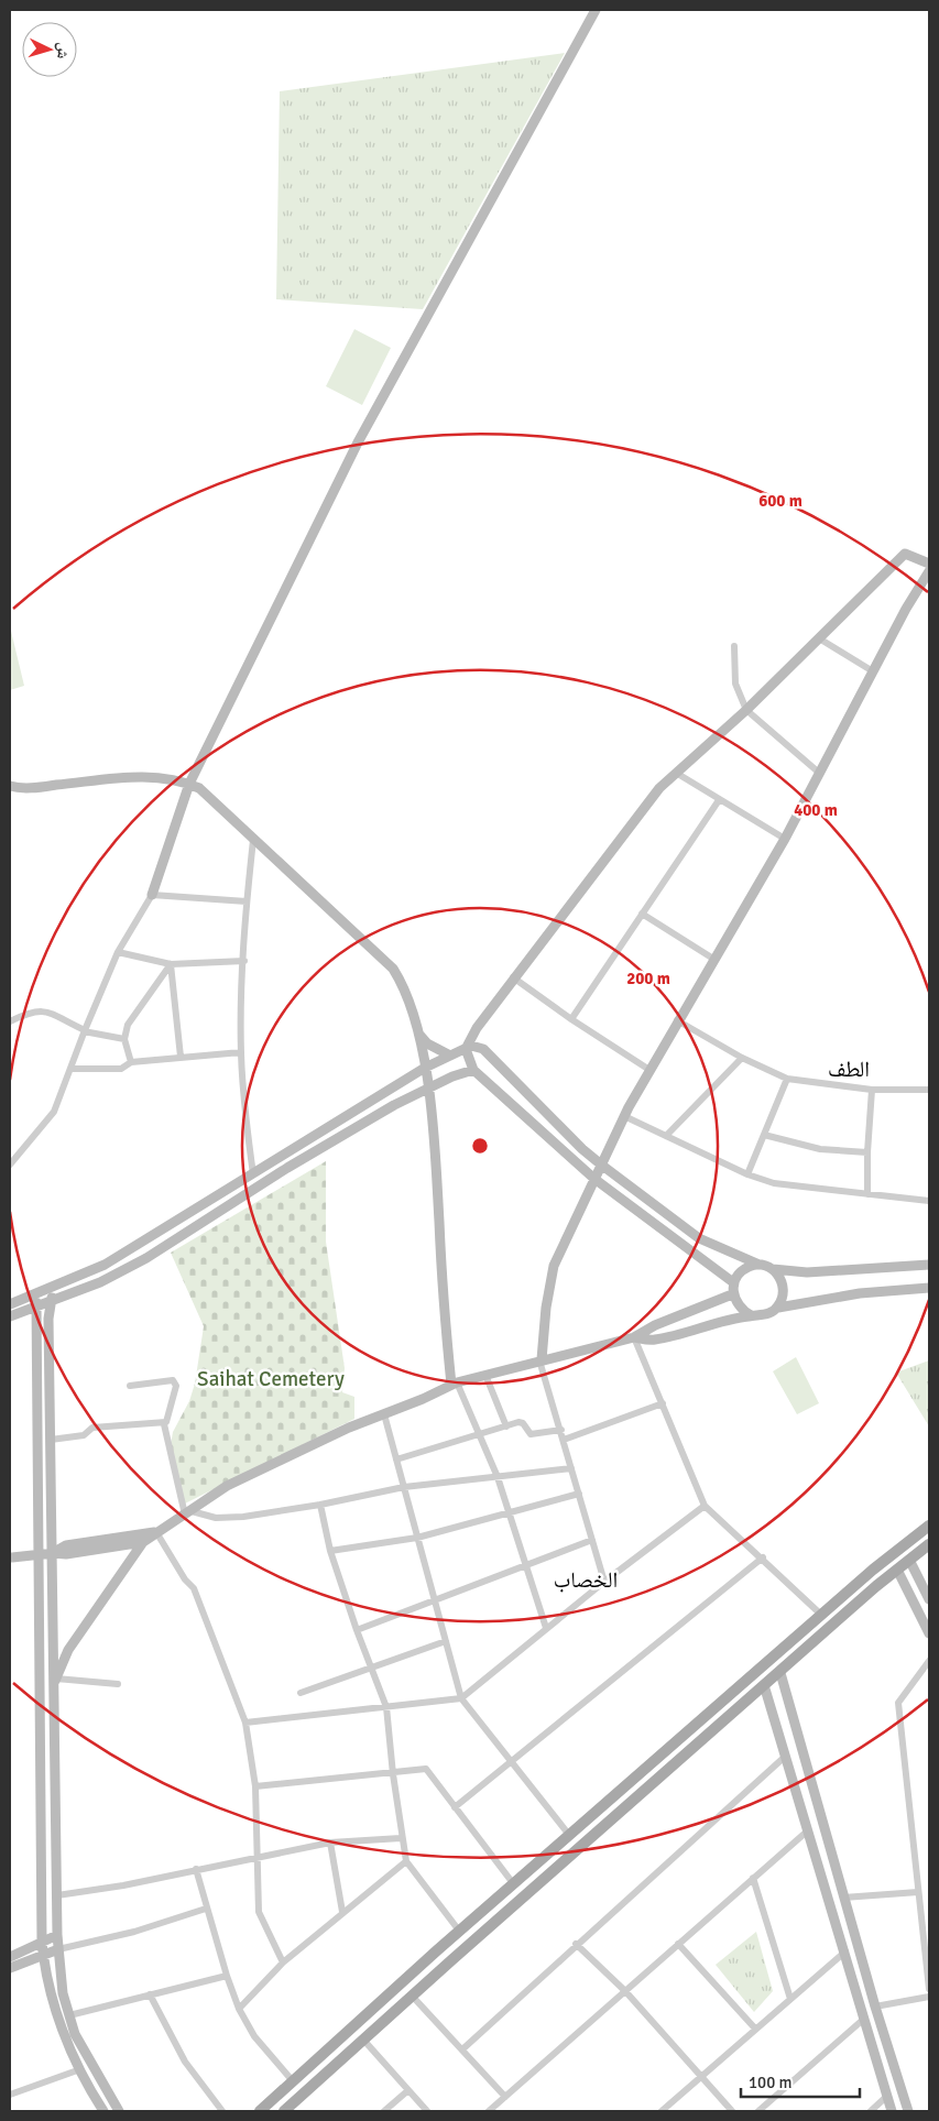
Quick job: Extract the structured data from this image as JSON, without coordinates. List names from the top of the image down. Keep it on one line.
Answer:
{"districts":["الطف","الخصاب"],"parks":["Saihat Cemetery"],"scale_bar":"100 m","north":"right","rings":["600 m","400 m","200 m"]}
